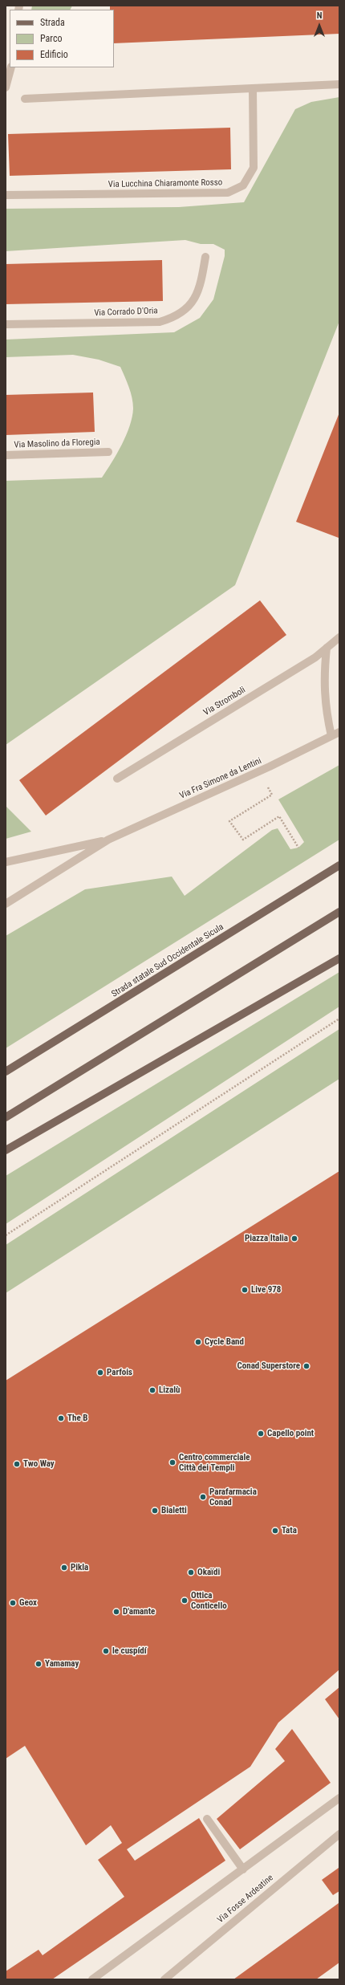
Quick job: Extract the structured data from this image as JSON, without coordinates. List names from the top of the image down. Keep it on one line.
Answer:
{"streets":{"main road":["Strada statale Sud Occidentale Sicula"],"street":["Via Lucchina Chiaramonte Rosso","Via Corrado D'Oria","Via Masolino da Floregia","Via Stromboli","Via Fra Simone da Lentini","Via Fosse Ardeatine"]},"places":["Piazza Italia","Live 978","Cycle Band","Conad Superstore","Parfois","Lizalù","The B","Capello point","Centro commerciale Città dei Templi","Two Way","Parafarmacia Conad","Bialetti","Tata","Pikla","Okaïdi","Ottica Conticello","Geox","D'amante","le cuspídí","Yamamay"],"legend":["Strada","Parco","Edificio"],"north":"top"}
